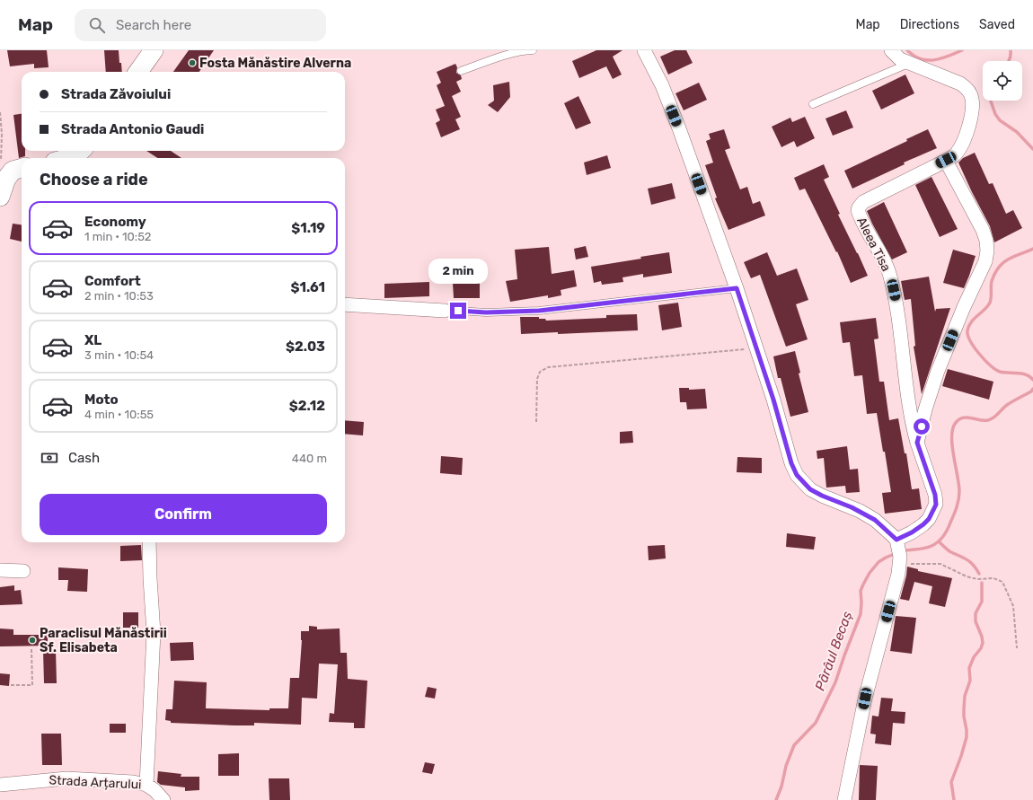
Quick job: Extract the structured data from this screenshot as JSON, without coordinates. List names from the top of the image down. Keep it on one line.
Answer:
{"streets":{"street":["Aleea Tisa","Strada Arțarului"]},"water":["Pârâul Becaș"],"places":["Fosta Mănăstire Alverna","Paraclisul Mănăstirii Sf. Elisabeta"],"page":{"header":"Map","search":"Search here","nav":["Map","Directions","Saved"],"banner":["Strada Zăvoiului","Strada Antonio Gaudi"],"heading":"Choose a ride","list":[{"name":"Economy","note":"1 min · 10:52","value":"$1.19"},{"name":"Comfort","note":"2 min · 10:53","value":"$1.61"},{"name":"XL","note":"3 min · 10:54","value":"$2.03"},{"name":"Moto","note":"4 min · 10:55","value":"$2.12"}],"bubble":"2 min","pay":["Cash","440 m"],"buttons":"Confirm"}}
